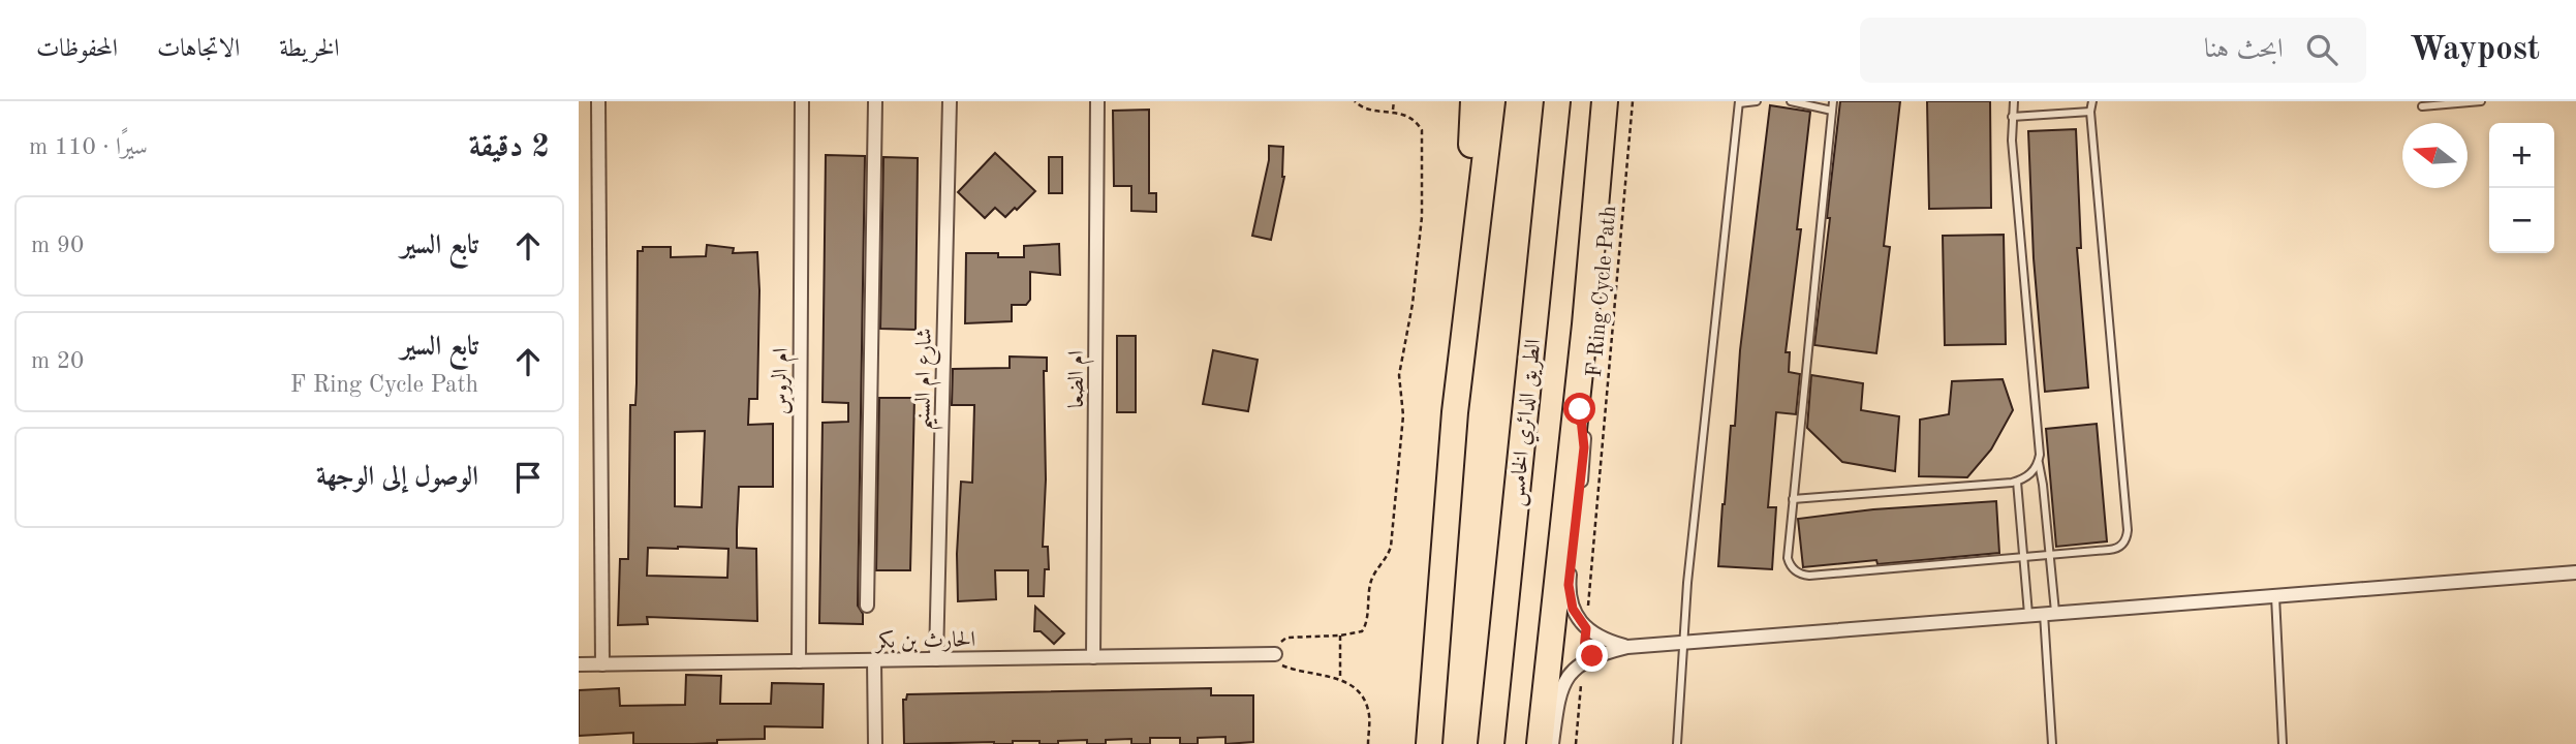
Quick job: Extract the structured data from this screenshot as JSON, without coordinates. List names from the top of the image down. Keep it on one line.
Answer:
{"streets":{"highway":["الطريق الدائري الخامس"],"street":["شارع ام السنيم","ام الضعا","ام الروس","الحارث بن بكر"],"path":["F Ring Cycle Path"]},"crossings":[["شارع ام السنيم","الحارث بن بكر"],["ام الضعا","الحارث بن بكر"],["ام الروس","الحارث بن بكر"]],"north":"left","page":{"header":"Waypost","search":"ابحث هنا","nav":["الخريطة","الاتجاهات","المحفوظات"],"heading":["2 دقيقة","سيرًا · 110 m"],"map_buttons":["+","−"],"list":[["تابع السير","90 m"],["تابع السير","F Ring Cycle Path","20 m"],"الوصول إلى الوجهة"]}}
